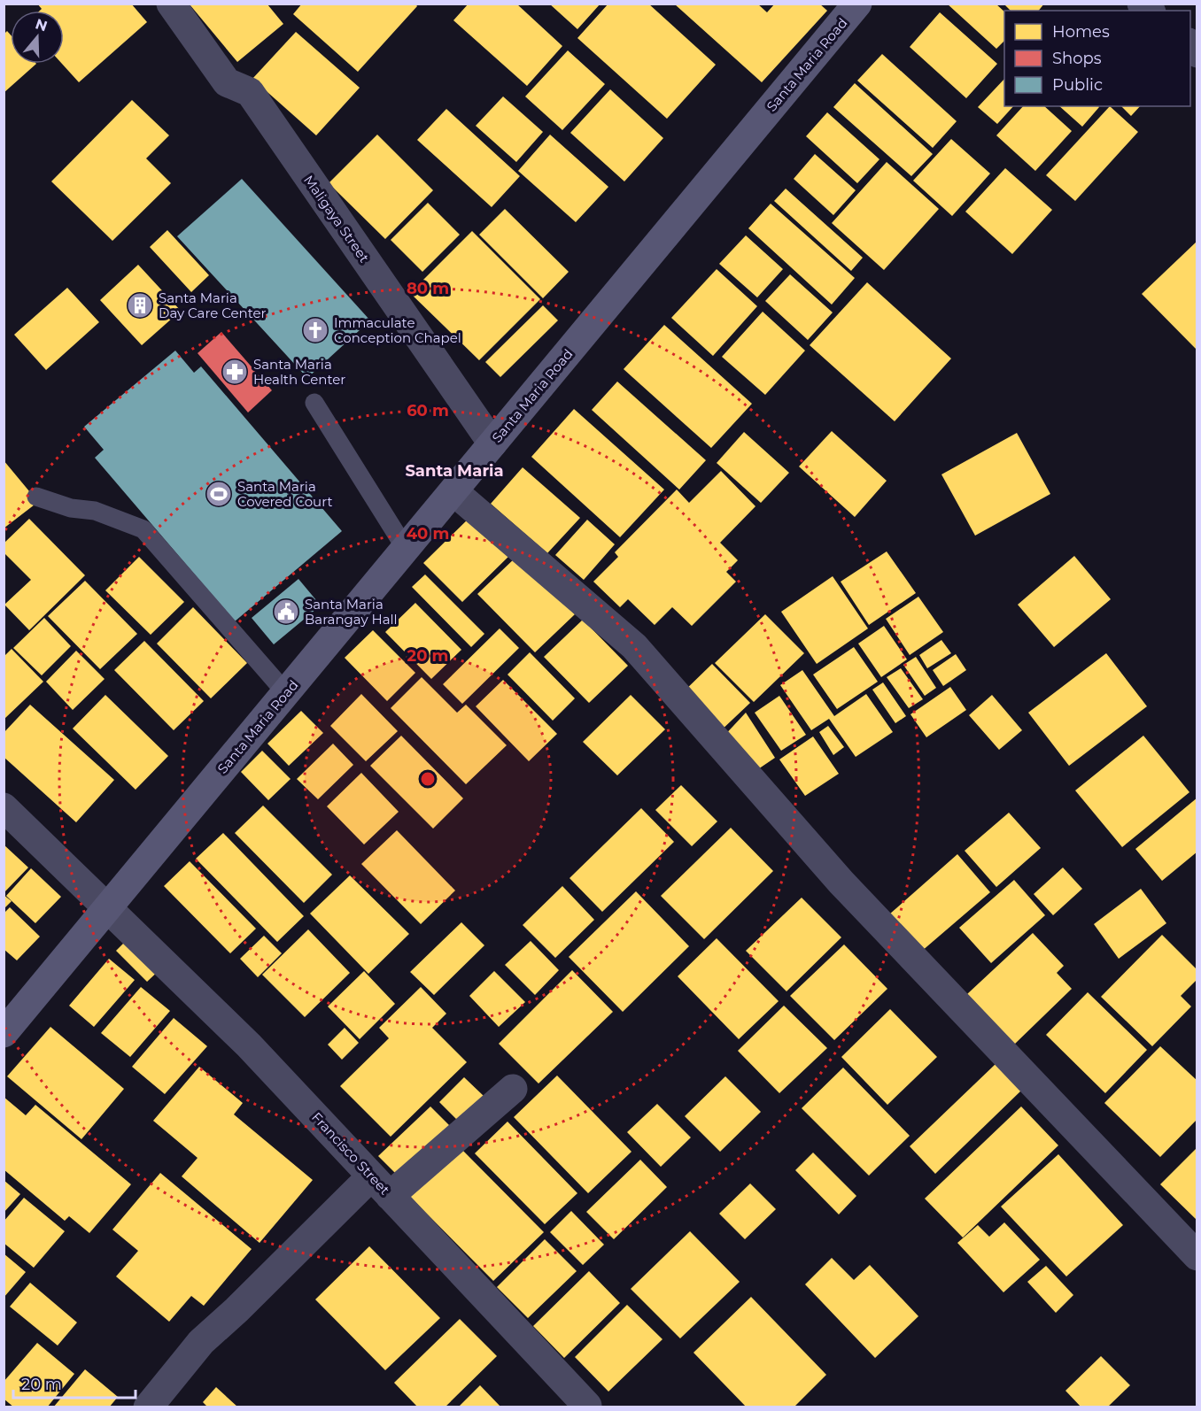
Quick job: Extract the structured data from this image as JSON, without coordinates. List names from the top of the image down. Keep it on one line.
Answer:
{"streets":{"main road":["Santa Maria Road"],"street":["Maligaya Street","Francisco Street"]},"crossings":[["Santa Maria Road","Maligaya Street"],["Santa Maria Road","Francisco Street"]],"districts":["Santa Maria"],"places":{"building":["Santa Maria Day Care Center"],"church":["Immaculate Conception Chapel"],"pharmacy":["Santa Maria Health Center"],"sports":["Santa Maria Covered Court"],"public building":["Santa Maria Barangay Hall"]},"legend":["Homes","Shops","Public"],"scale_bar":"20 m","north":"top","rings":["80 m","60 m","40 m","20 m"]}
